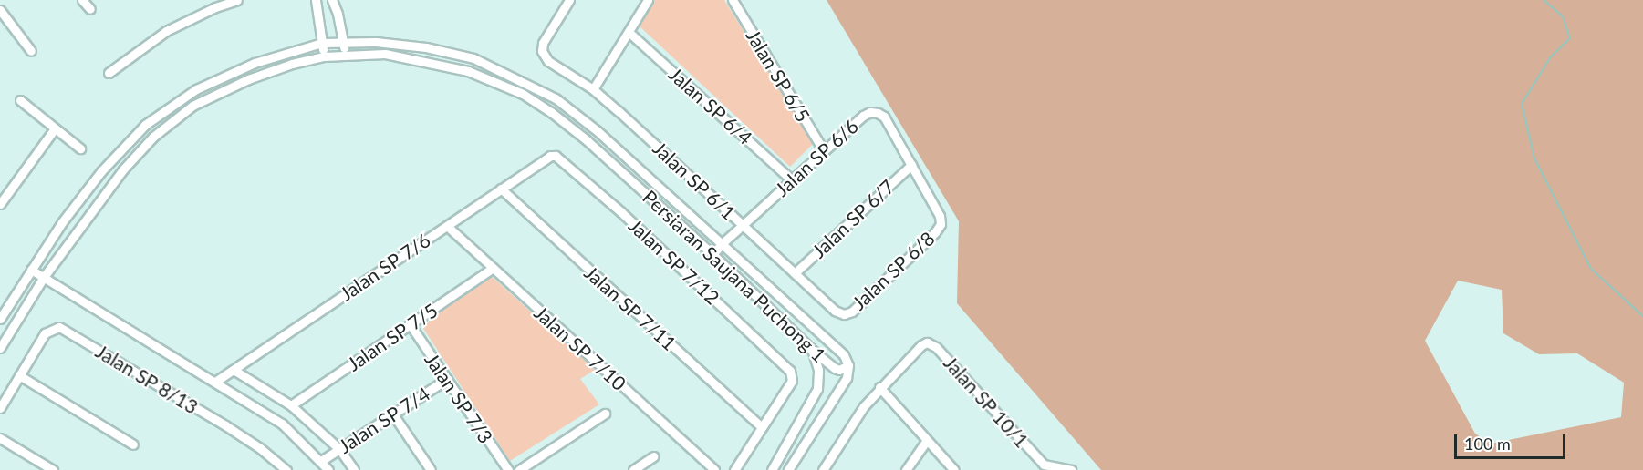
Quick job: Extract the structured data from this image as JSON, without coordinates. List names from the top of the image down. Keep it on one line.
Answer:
{"streets":{"street":["Jalan SP 6/5","Jalan SP 6/4","Jalan SP 6/6","Jalan SP 6/1","Jalan SP 6/7","Jalan SP 7/12","Jalan SP 7/6","Jalan SP 6/8","Persiaran Saujana Puchong 1","Jalan SP 7/11","Jalan SP 7/5","Jalan SP 7/10","Jalan SP 8/13","Jalan SP 7/3","Jalan SP 10/1","Jalan SP 7/4"]},"crossings":[["Jalan SP 6/5","Jalan SP 6/6"],["Jalan SP 6/4","Jalan SP 6/6"],["Jalan SP 6/6","Jalan SP 6/1"],["Jalan SP 6/6","Jalan SP 6/7"],["Jalan SP 6/6","Jalan SP 6/8"],["Jalan SP 6/6","Persiaran Saujana Puchong 1"],["Jalan SP 6/1","Jalan SP 6/7"],["Jalan SP 6/1","Jalan SP 6/8"],["Jalan SP 7/12","Jalan SP 7/6"],["Jalan SP 7/12","Jalan SP 7/11"],["Jalan SP 7/6","Jalan SP 7/11"],["Jalan SP 7/6","Jalan SP 7/10"],["Jalan SP 7/5","Jalan SP 7/10"],["Jalan SP 7/5","Jalan SP 7/3"],["Jalan SP 7/3","Jalan SP 7/4"]],"scale_bar":"100 m"}
